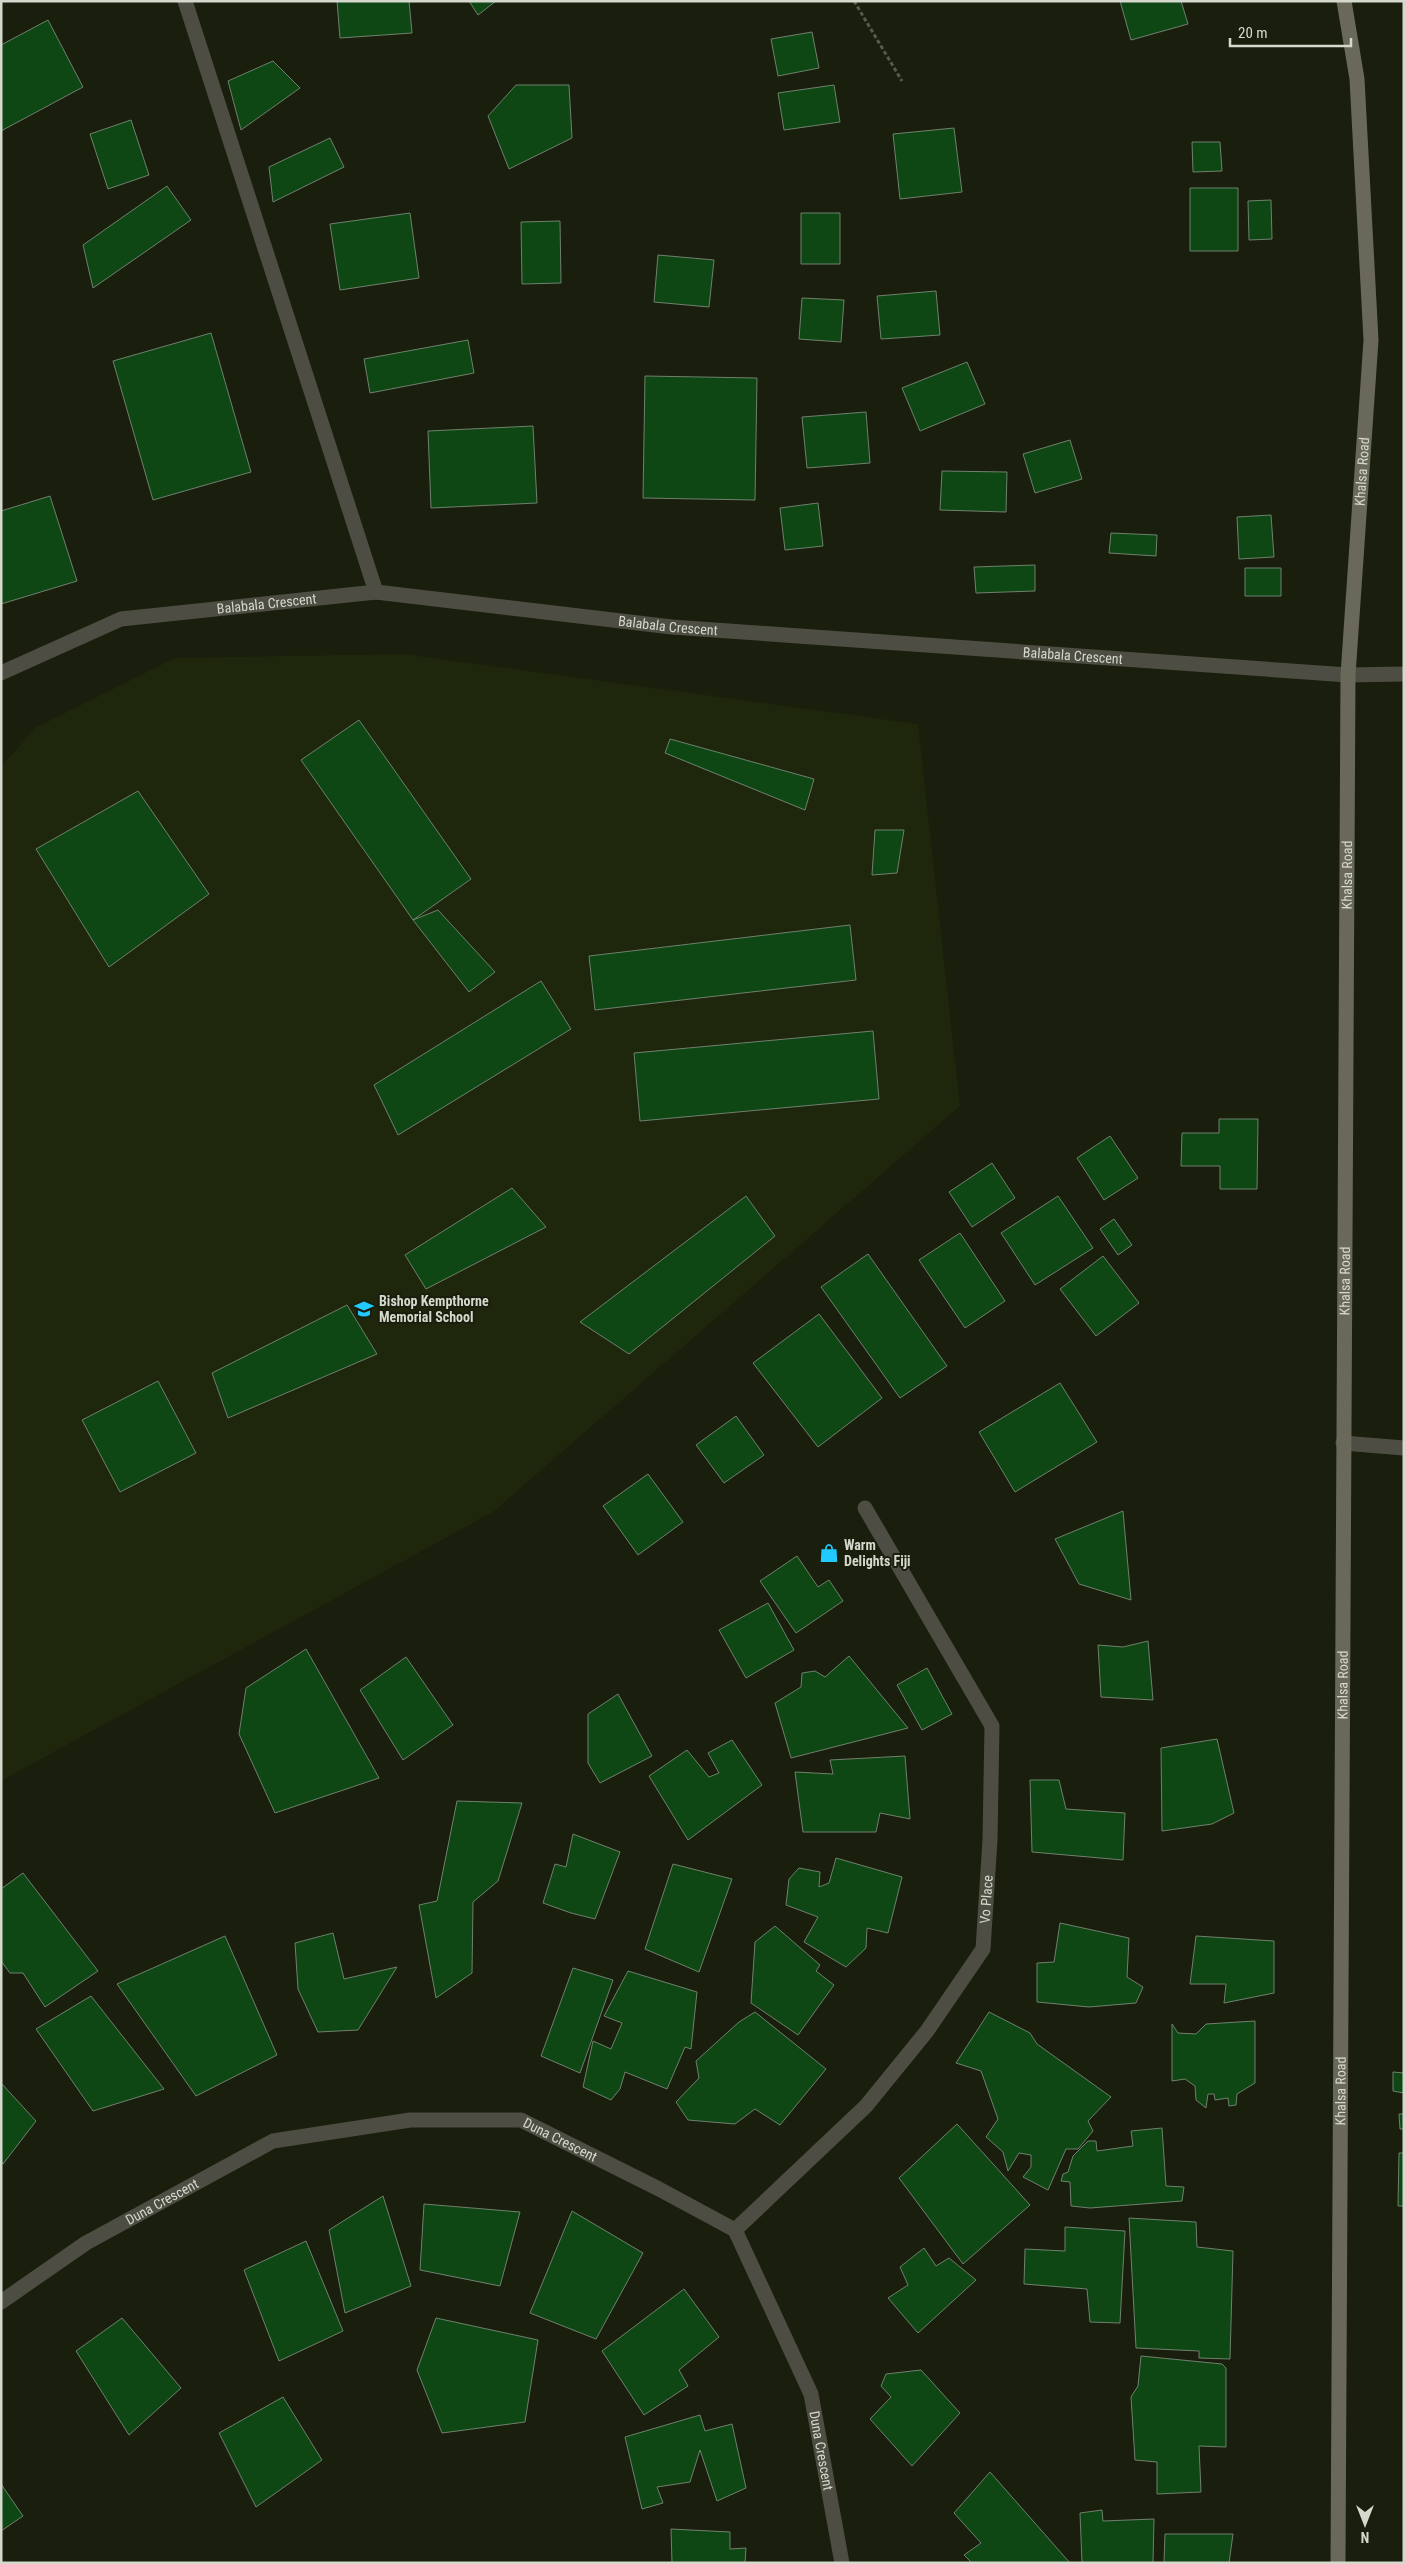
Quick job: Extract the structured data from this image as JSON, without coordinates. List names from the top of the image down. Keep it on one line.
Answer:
{"streets":{"main road":["Khalsa Road"],"street":["Balabala Crescent","Vo Place","Duna Crescent"]},"crossings":[["Khalsa Road","Balabala Crescent"],["Vo Place","Duna Crescent"]],"places":{"school or university":["Bishop Kempthorne Memorial School"],"shop":["Warm Delights Fiji"]},"scale_bar":"20 m","north":"bottom"}
